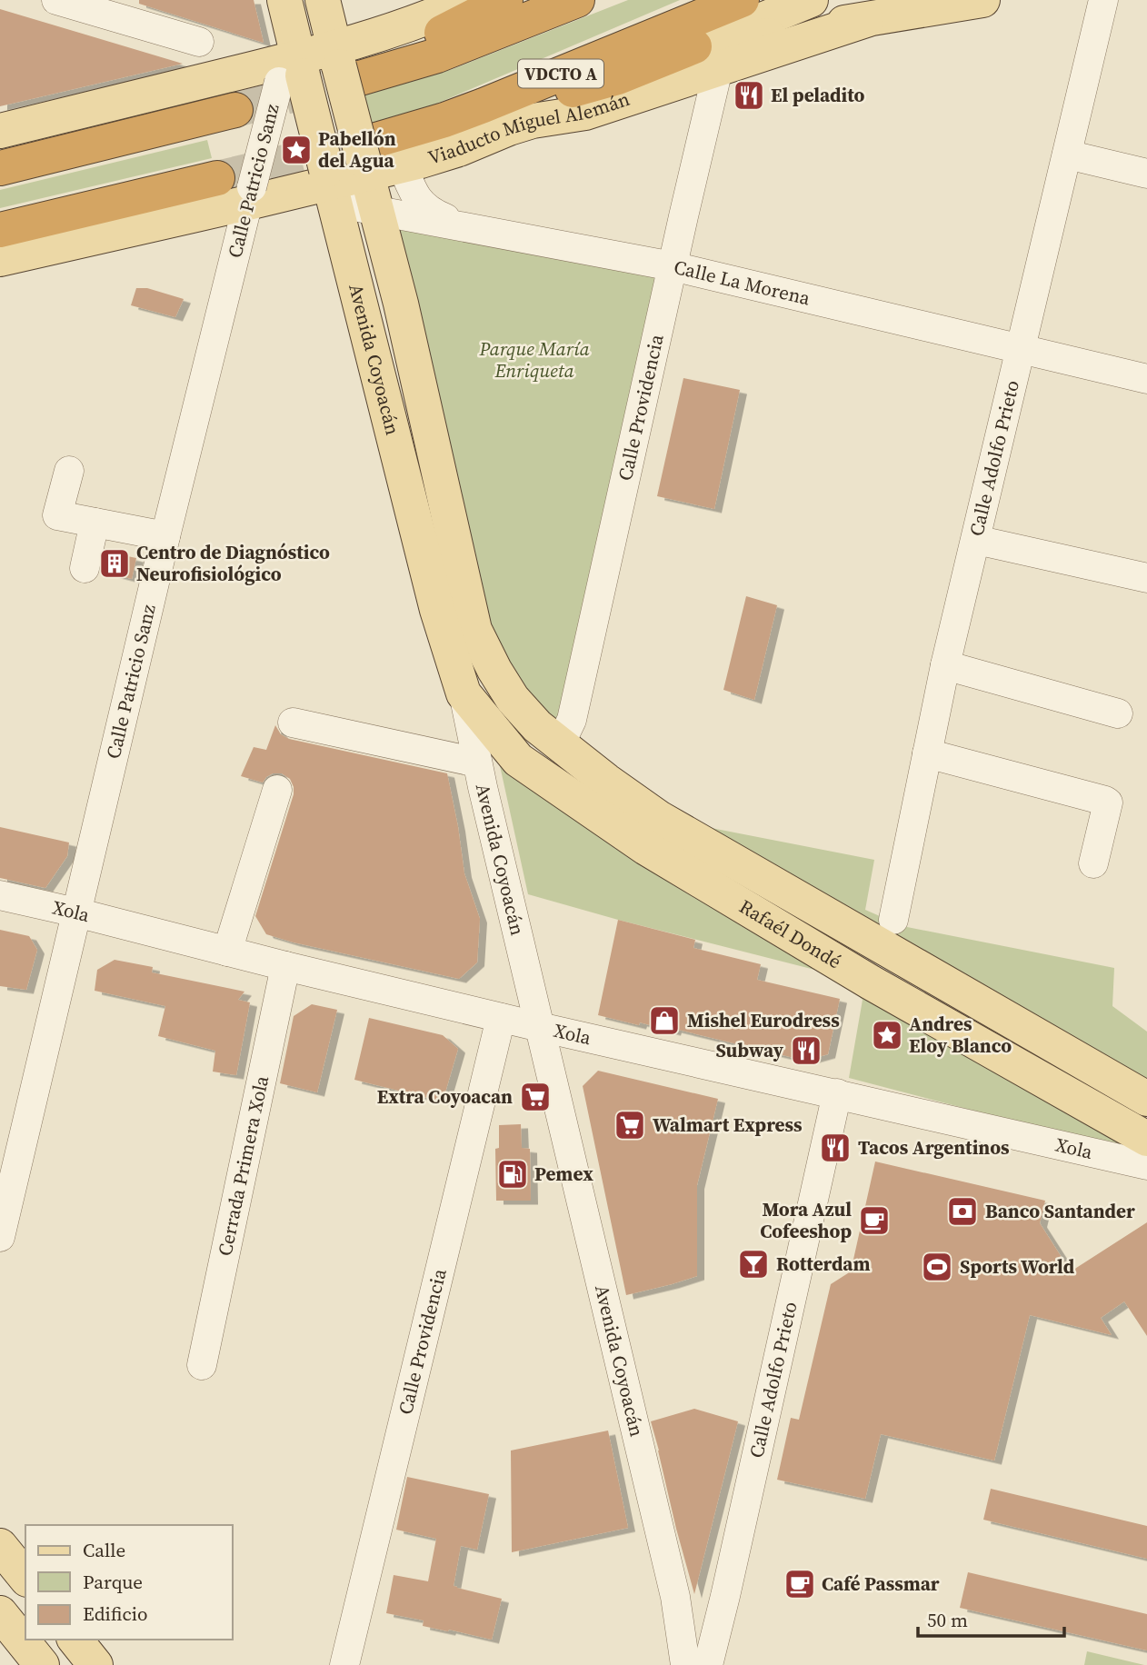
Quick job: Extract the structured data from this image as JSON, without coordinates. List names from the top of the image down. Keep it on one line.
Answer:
{"streets":{"highway":["VDCTO A","Viaducto Miguel Alemán"],"main road":["Avenida Coyoacán","Rafaél Dondé"],"street":["Calle Patricio Sanz","Calle La Morena","Calle Providencia","Calle Adolfo Prieto","Xola","Cerrada Primera Xola"]},"crossings":[["Viaducto Miguel Alemán","Calle Patricio Sanz"],["Viaducto Miguel Alemán","Calle La Morena"],["Viaducto Miguel Alemán","Avenida Coyoacán"],["Viaducto Miguel Alemán","Calle Providencia"],["Calle Patricio Sanz","Avenida Coyoacán"],["Calle Patricio Sanz","Xola"],["Calle La Morena","Avenida Coyoacán"],["Calle La Morena","Calle Providencia"],["Calle La Morena","Calle Adolfo Prieto"],["Avenida Coyoacán","Xola"],["Avenida Coyoacán","Rafaél Dondé"],["Calle Providencia","Xola"],["Calle Providencia","Rafaél Dondé"],["Calle Adolfo Prieto","Xola"],["Xola","Cerrada Primera Xola"]],"parks":["Parque María Enriqueta"],"places":{"restaurant":["El peladito","Subway","Tacos Argentinos"],"place":["Pabellón del Agua","Andres Eloy Blanco"],"building":["Centro de Diagnóstico Neurofisiológico"],"shop":["Mishel Eurodress"],"supermarket":["Extra Coyoacan","Walmart Express"],"fuel station":["Pemex"],"bank":["Banco Santander"],"cafe":["Mora Azul Cofeeshop","Café Passmar"],"bar":["Rotterdam"],"sports":["Sports World"]},"legend":["Calle","Parque","Edificio"],"scale_bar":"50 m"}
